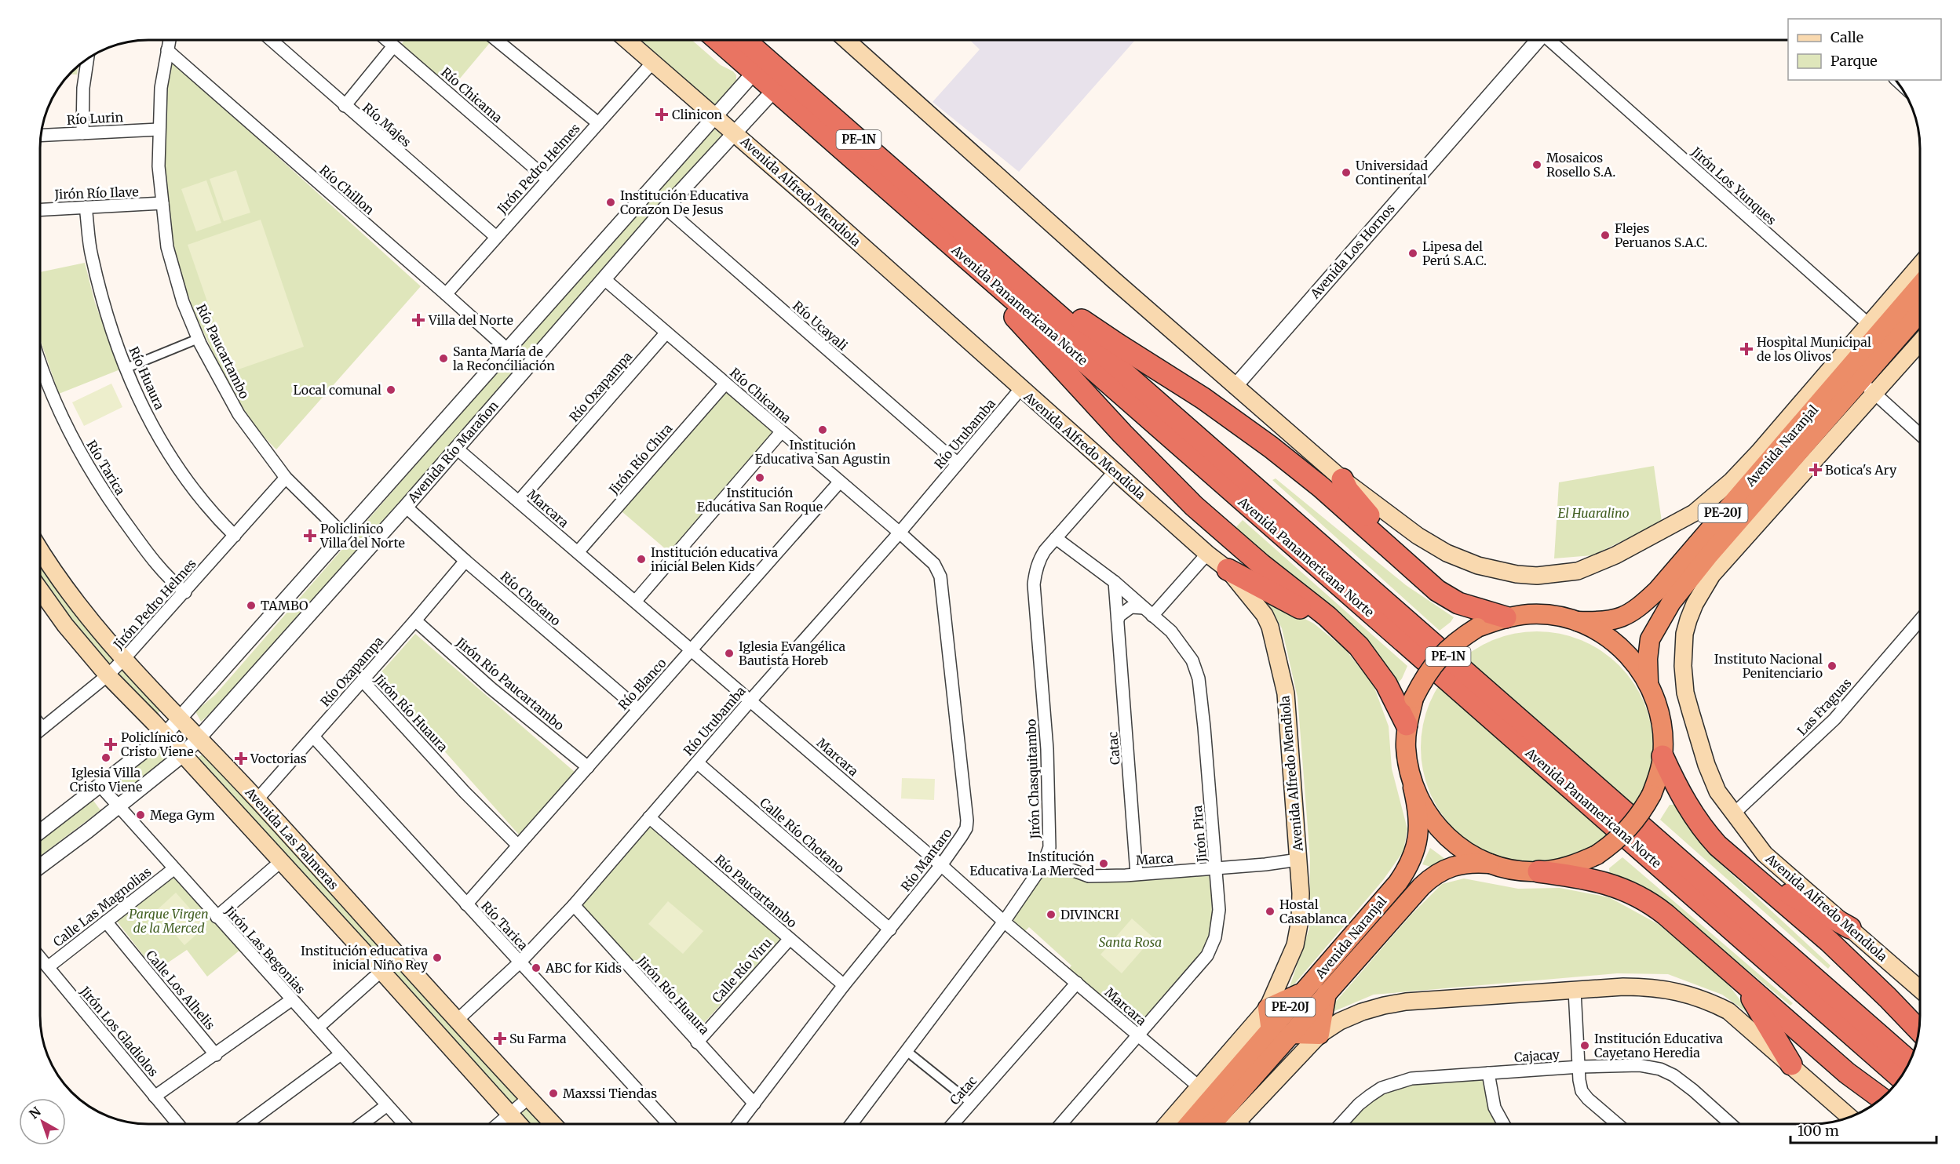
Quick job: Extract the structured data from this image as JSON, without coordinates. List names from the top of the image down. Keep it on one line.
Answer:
{"streets":{"highway":["PE-1N","Avenida Panamericana Norte","Avenida Naranjal","PE-20J"],"main road":["Avenida Alfredo Mendiola","Avenida Las Palmeras"],"street":["Río Chicama","Río Lurin","Río Majes","Jirón Pedro Helmes","Jirón Los Yunques","Río Chillon","Jirón Río Ilave","Avenida Los Hornos","Río Ucayali","Río Paucartambo","Río Huaura","Río Oxapampa","Río Urubamba","Avenida Río Marañon","Jirón Río Chira","Río Tarica","Marcara","Río Chotano","Jirón Río Paucartambo","Río Blanco","Las Fraguas","Jirón Río Huaura","Catac","Jirón Chasquitambo","Jirón Pira","Calle Río Chotano","Marca","Río Mantaro","Calle Las Magnolias","Jirón Las Begonias","Calle Río Viru","Calle Los Alhelis","Jirón Los Gladiolos","Cajacay"]},"crossings":[["Río Chicama","Jirón Pedro Helmes"],["Río Chicama","Río Oxapampa"],["Río Chicama","Río Urubamba"],["Río Chicama","Avenida Río Marañon"],["Río Chicama","Jirón Río Chira"],["Río Chicama","Río Blanco"],["Río Chicama","Río Mantaro"],["Río Lurin","Río Paucartambo"],["Río Majes","Jirón Pedro Helmes"],["Jirón Pedro Helmes","Río Chillon"],["Jirón Pedro Helmes","Avenida Alfredo Mendiola"],["Jirón Pedro Helmes","Río Paucartambo"],["Jirón Pedro Helmes","Río Huaura"],["Jirón Pedro Helmes","Río Tarica"],["Jirón Pedro Helmes","Avenida Las Palmeras"],["Jirón Los Yunques","Avenida Naranjal"],["Río Chillon","Río Paucartambo"],["Río Chillon","Avenida Río Marañon"],["Avenida Alfredo Mendiola","Río Urubamba"],["Avenida Alfredo Mendiola","Avenida Naranjal"],["Avenida Alfredo Mendiola","Avenida Río Marañon"],["Avenida Alfredo Mendiola","Las Fraguas"],["Avenida Alfredo Mendiola","Jirón Chasquitambo"],["Avenida Alfredo Mendiola","Marca"],["Jirón Río Ilave","Río Paucartambo"],["Jirón Río Ilave","Río Huaura"],["Avenida Panamericana Norte","Avenida Río Marañon"],["Río Ucayali","Río Urubamba"],["Río Ucayali","Avenida Río Marañon"],["Río Paucartambo","Río Urubamba"],["Río Paucartambo","Avenida Río Marañon"],["Río Paucartambo","Río Mantaro"],["Río Paucartambo","Calle Río Viru"],["Río Oxapampa","Río Tarica"],["Río Oxapampa","Marcara"],["Río Oxapampa","Río Chotano"],["Río Oxapampa","Jirón Río Paucartambo"],["Río Oxapampa","Jirón Río Huaura"],["Río Oxapampa","Avenida Las Palmeras"],["Río Urubamba","Río Tarica"],["Río Urubamba","Marcara"],["Río Urubamba","Jirón Río Huaura"],["Río Urubamba","Calle Río Chotano"],["Río Urubamba","Avenida Las Palmeras"],["Río Urubamba","Río Mantaro"],["Avenida Naranjal","PE-20J"],["Avenida Río Marañon","Marcara"],["Avenida Río Marañon","Río Chotano"],["Avenida Río Marañon","Avenida Las Palmeras"],["Avenida Río Marañon","Jirón Las Begonias"],["Jirón Río Chira","Marcara"],["Río Tarica","Río Blanco"],["Marcara","Río Blanco"],["Marcara","Catac"],["Marcara","Jirón Chasquitambo"],["Marcara","Jirón Pira"],["Marcara","Río Mantaro"],["Río Chotano","Río Blanco"],["Jirón Río Paucartambo","Río Blanco"],["Río Blanco","Jirón Río Huaura"],["Jirón Río Huaura","Río Mantaro"],["Jirón Río Huaura","Calle Río Viru"],["Catac","Jirón Pira"],["Catac","Marca"],["Jirón Chasquitambo","Jirón Pira"],["Jirón Chasquitambo","Marca"],["Jirón Pira","Marca"],["Calle Río Chotano","Río Mantaro"],["Calle Las Magnolias","Jirón Las Begonias"],["Calle Las Magnolias","Calle Los Alhelis"],["Calle Las Magnolias","Jirón Los Gladiolos"]],"parks":["El Huaralino","Parque Virgen de la Merced","Santa Rosa"],"places":{"health":["Clinicon","Villa del Norte","Hospìtal Municipal de los Olivos","Botica's Ary","Policlinico Villa del Norte","Policlínico Cristo Viene","Voctorias","Su Farma"],"other":["Mosaicos Rosello S.A.","Universidad Continental","Institución Educativa Corazon De Jesus","Flejes Peruanos S.A.C.","Lipesa del Perú S.A.C.","Santa María de la Reconciliación","Local comunal","Institución Educativa San Agustin","Institución Educativa San Roque","Institución educativa inicial Belen Kids","TAMBO","Iglesia Evangélica Bautista Horeb","Instituto Nacional Penitenciario","Iglesia Villa Cristo Viene","Mega Gym","Institución Educativa La Merced","Hostal Casablanca","DIVINCRI","Institución educativa inicial Niño Rey","ABC for Kids","Institución Educativa Cayetano Heredia","Maxssi Tiendas"]},"legend":["Calle","Parque"],"scale_bar":"100 m","north":"top left"}
